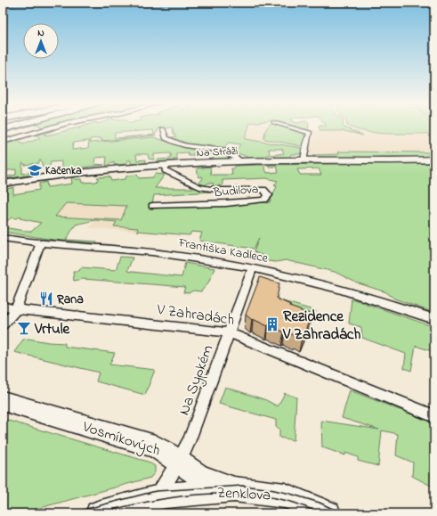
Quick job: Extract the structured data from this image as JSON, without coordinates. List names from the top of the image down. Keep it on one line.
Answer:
{"streets":{"main road":["Vosmíkových","Zenklova"],"street":["Na Stráži","Budilova","Františka Kadlece","V Zahradách","Na Sypkém"]},"crossings":[["Na Stráži","Budilova"],["Františka Kadlece","Na Sypkém"],["V Zahradách","Na Sypkém"],["Na Sypkém","Vosmíkových"],["Vosmíkových","Zenklova"]],"places":{"school or university":["Kačenka"],"restaurant":["Rana"],"building":["Rezidence V Zahradách"],"bar":["Vrtule"]},"north":"top"}
